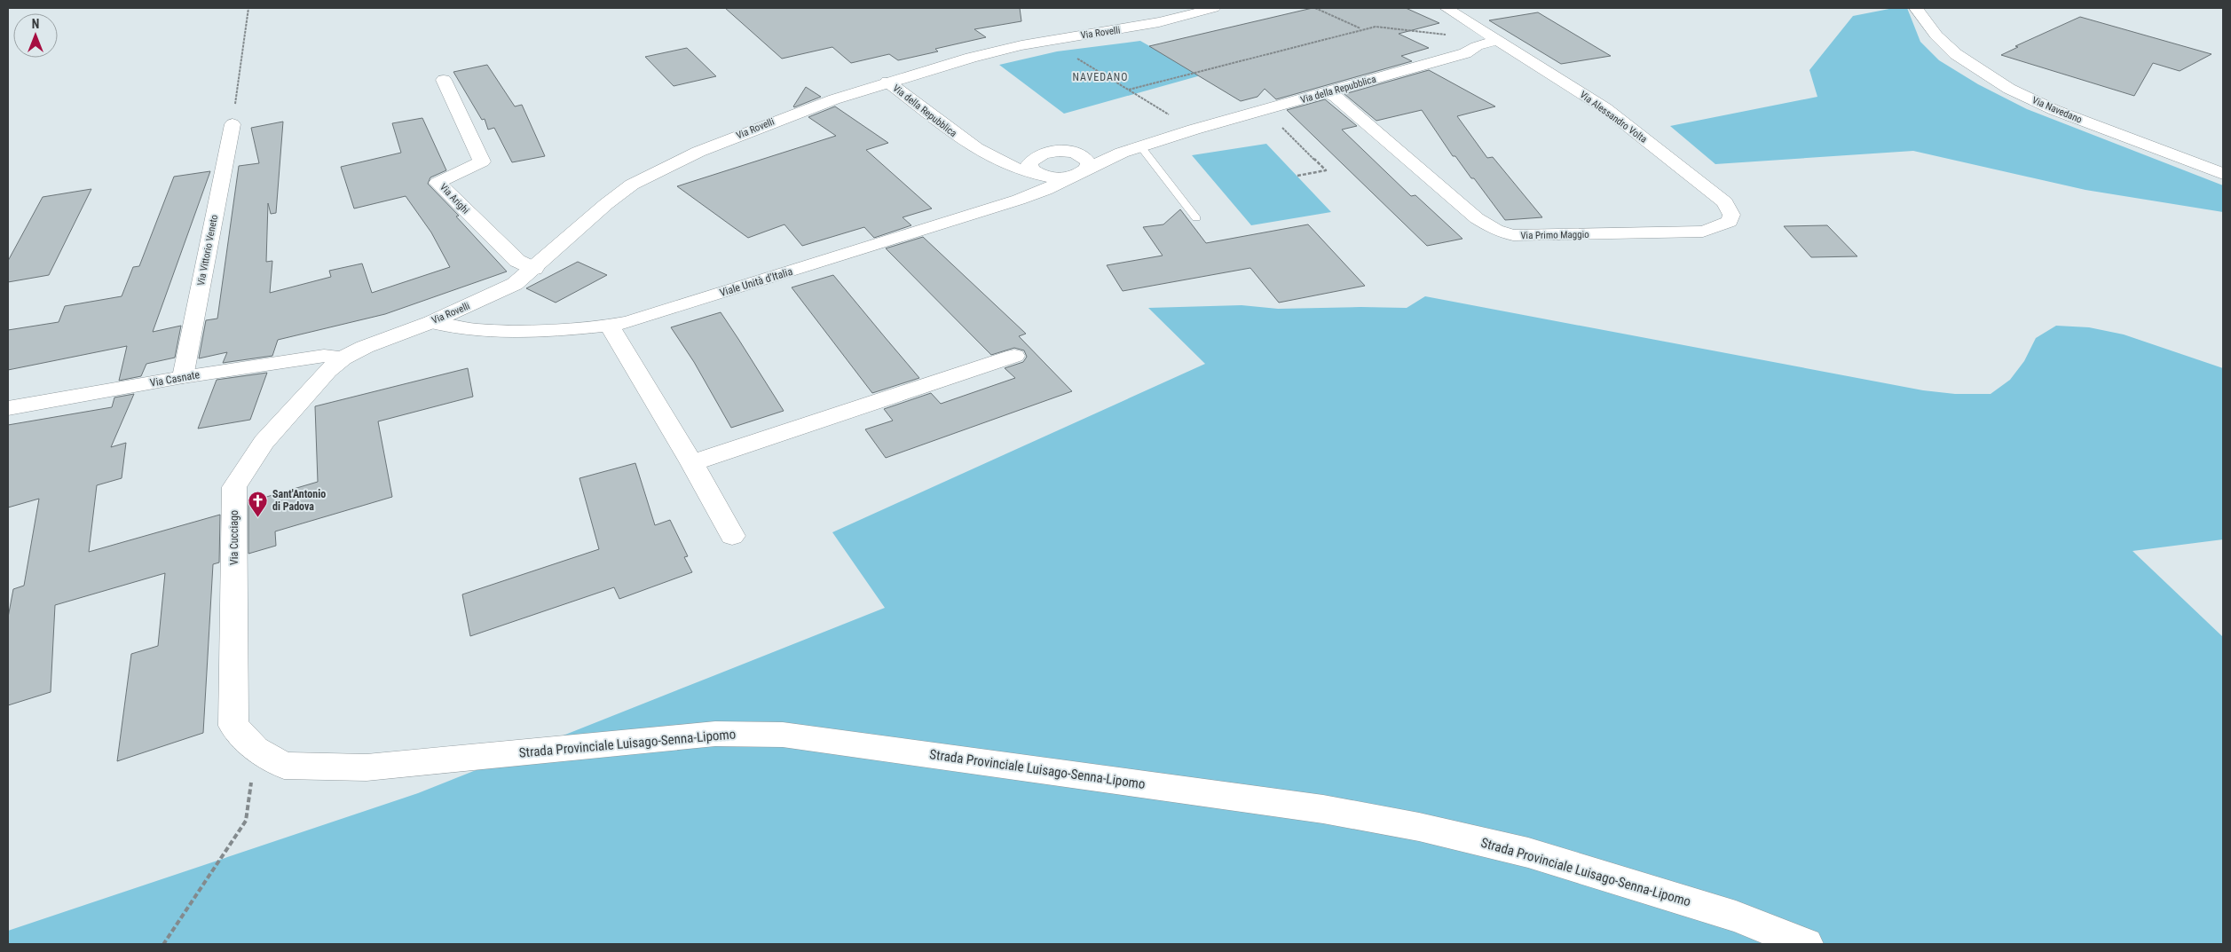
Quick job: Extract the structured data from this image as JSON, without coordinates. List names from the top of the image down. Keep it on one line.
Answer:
{"streets":{"street":["Via Rovelli","Via della Repubblica","Via Navedano","Via Alessandro Volta","Via Arighi","Via Primo Maggio","Via Vittorio Veneto","Viale Unità d'Italia","Via Casnate","Via Cucciago","Strada Provinciale Luisago-Senna-Lipomo"]},"crossings":[["Via Rovelli","Via della Repubblica"],["Via Rovelli","Via Arighi"],["Via Rovelli","Viale Unità d'Italia"],["Via Rovelli","Via Casnate"],["Via Rovelli","Via Cucciago"],["Via della Repubblica","Via Alessandro Volta"],["Via della Repubblica","Via Primo Maggio"],["Via della Repubblica","Viale Unità d'Italia"],["Via Alessandro Volta","Via Primo Maggio"],["Via Vittorio Veneto","Via Casnate"],["Via Casnate","Via Cucciago"],["Via Cucciago","Strada Provinciale Luisago-Senna-Lipomo"]],"districts":["NAVEDANO"],"places":{"church":["Sant'Antonio di Padova"]},"north":"top"}
